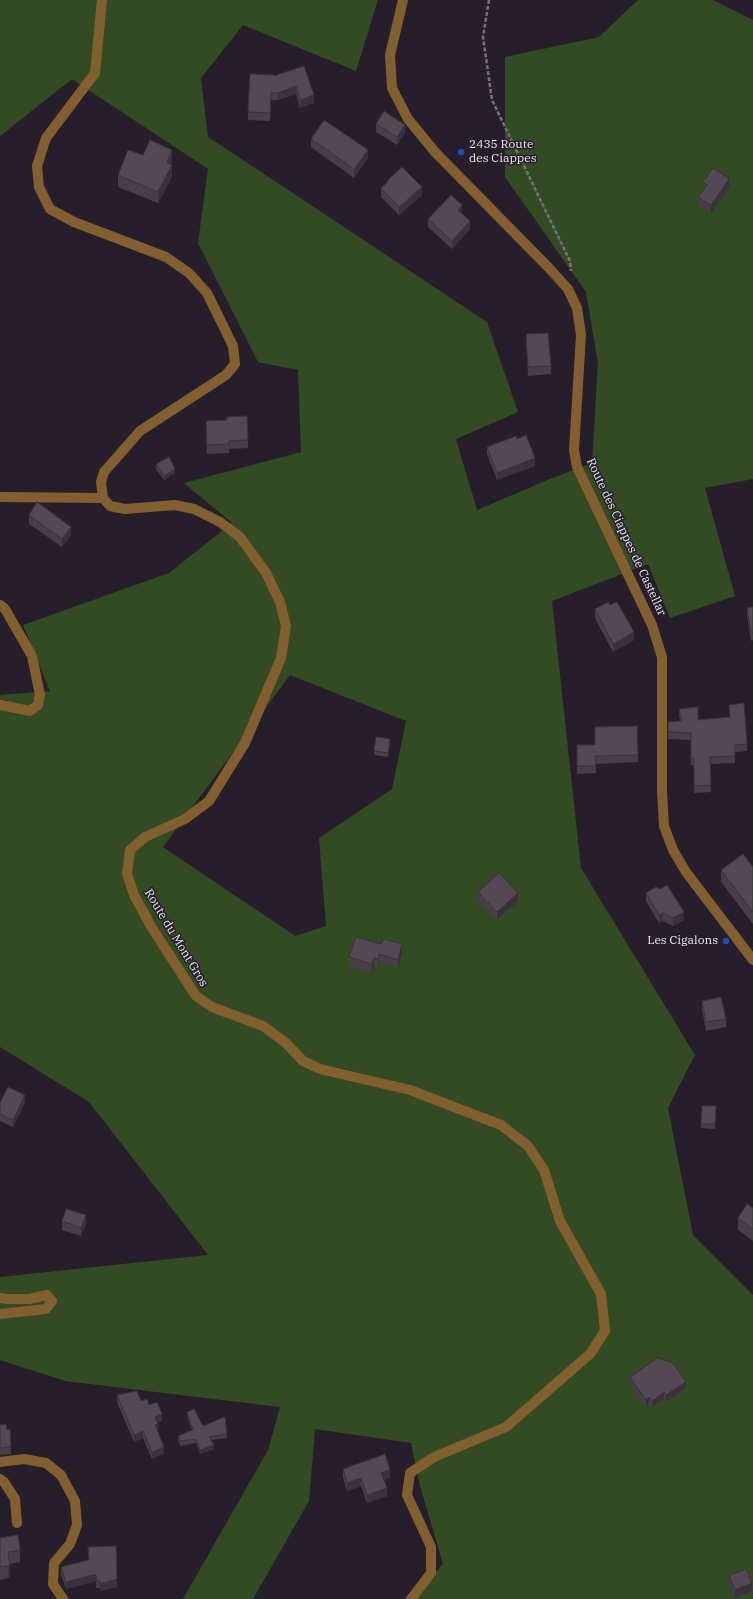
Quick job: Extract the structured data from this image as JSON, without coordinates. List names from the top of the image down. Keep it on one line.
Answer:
{"streets":{"street":["Route des Ciappes de Castellar","Route du Mont Gros"]},"places":["2435 Route des Ciappes","Les Cigalons"]}
